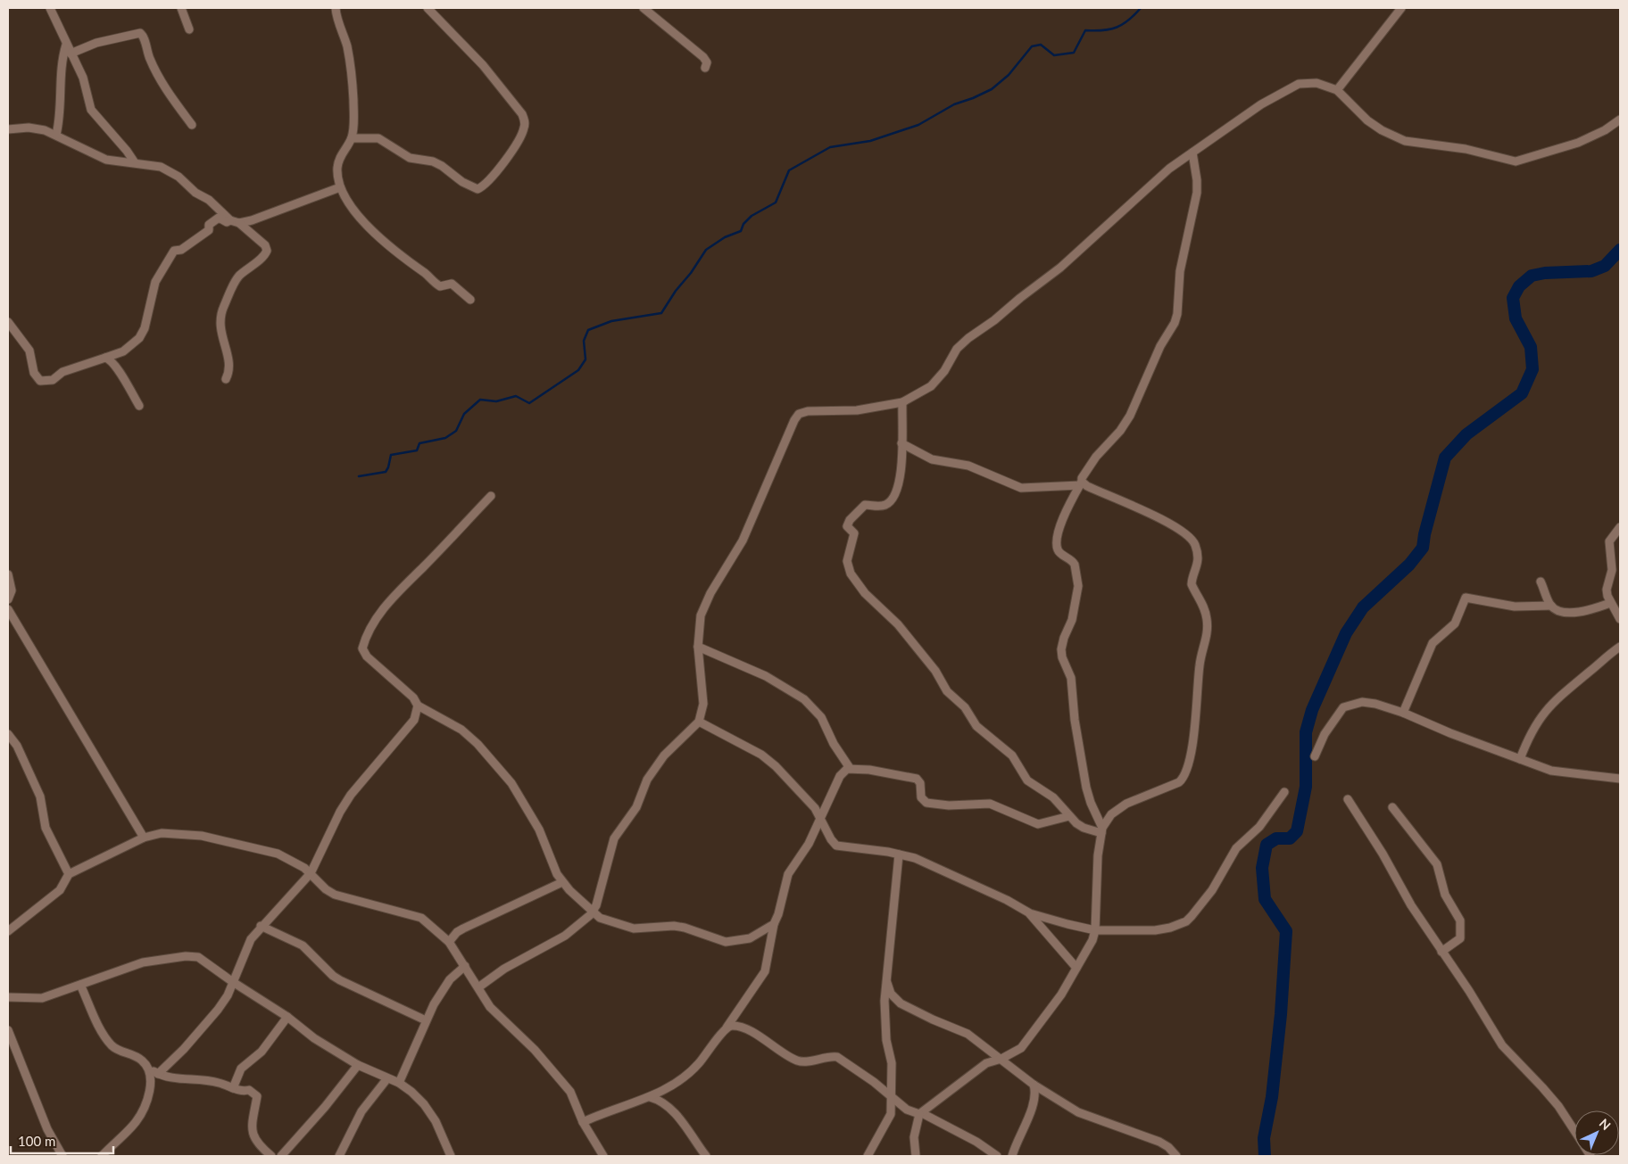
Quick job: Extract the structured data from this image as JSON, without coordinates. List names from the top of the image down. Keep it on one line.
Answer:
{"scale_bar":"100 m","north":"top right"}
